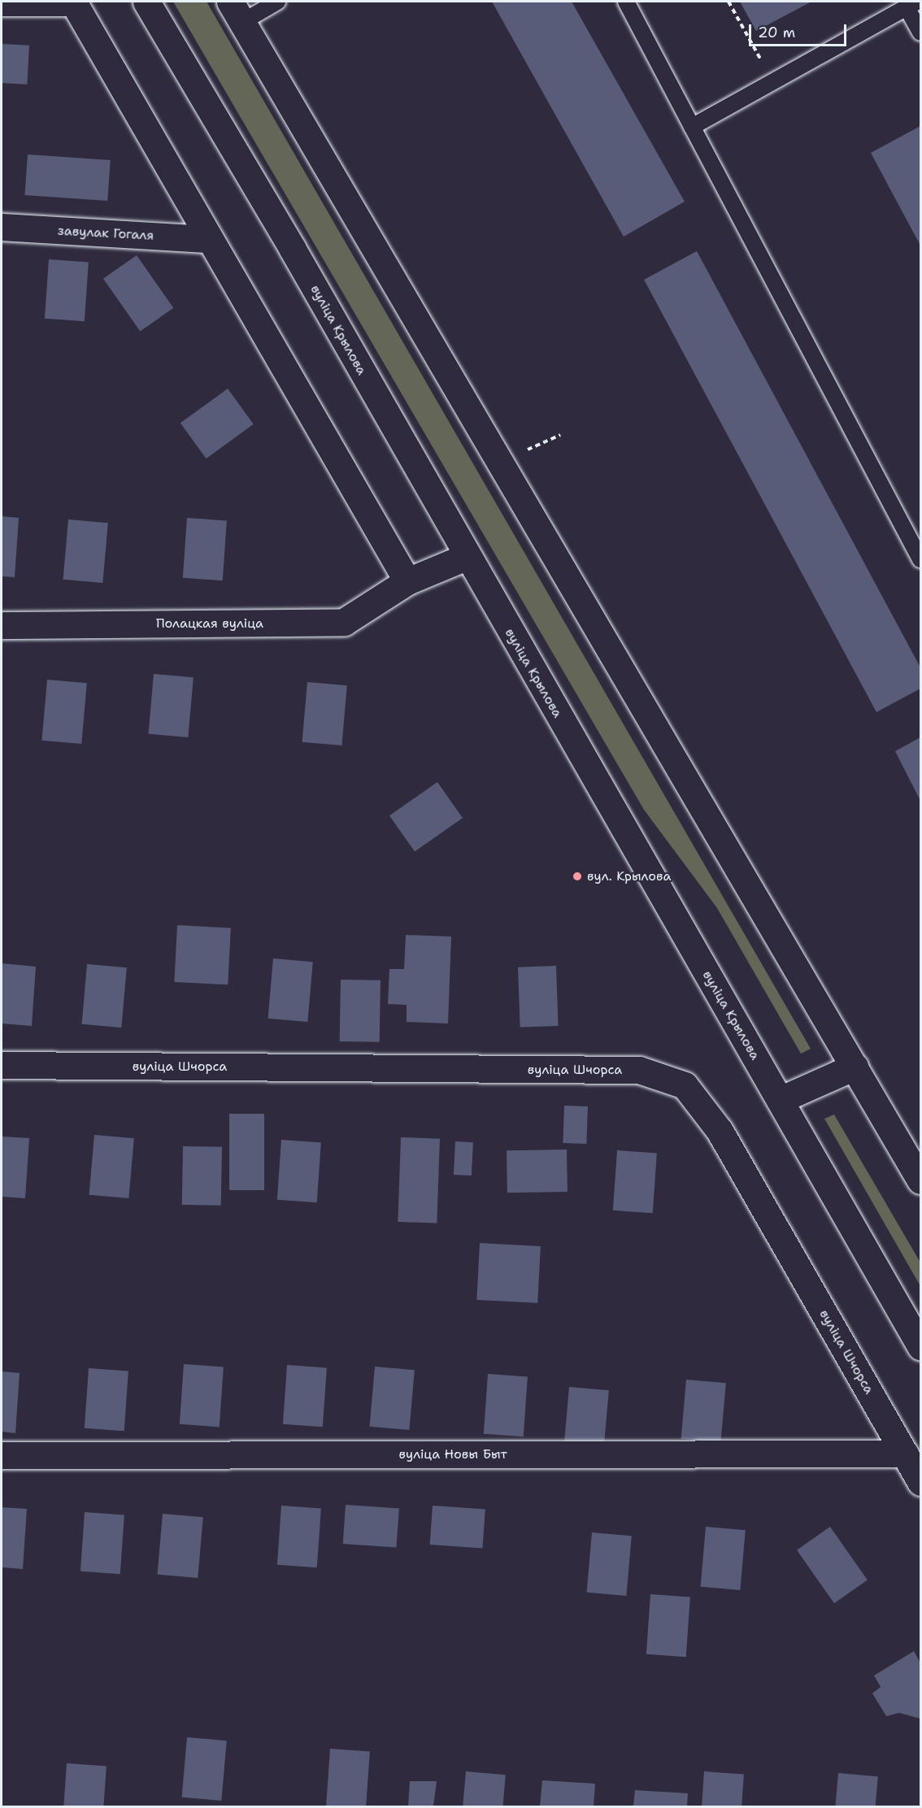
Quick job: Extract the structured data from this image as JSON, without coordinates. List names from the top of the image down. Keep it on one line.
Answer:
{"streets":{"street":["завулак Гогаля","вуліца Крылова","Полацкая вуліца","вуліца Шчорса","вуліца Новы Быт"]},"crossings":[["вуліца Крылова","Полацкая вуліца"],["вуліца Шчорса","вуліца Новы Быт"]],"places":["вул. Крылова"],"scale_bar":"20 m"}
